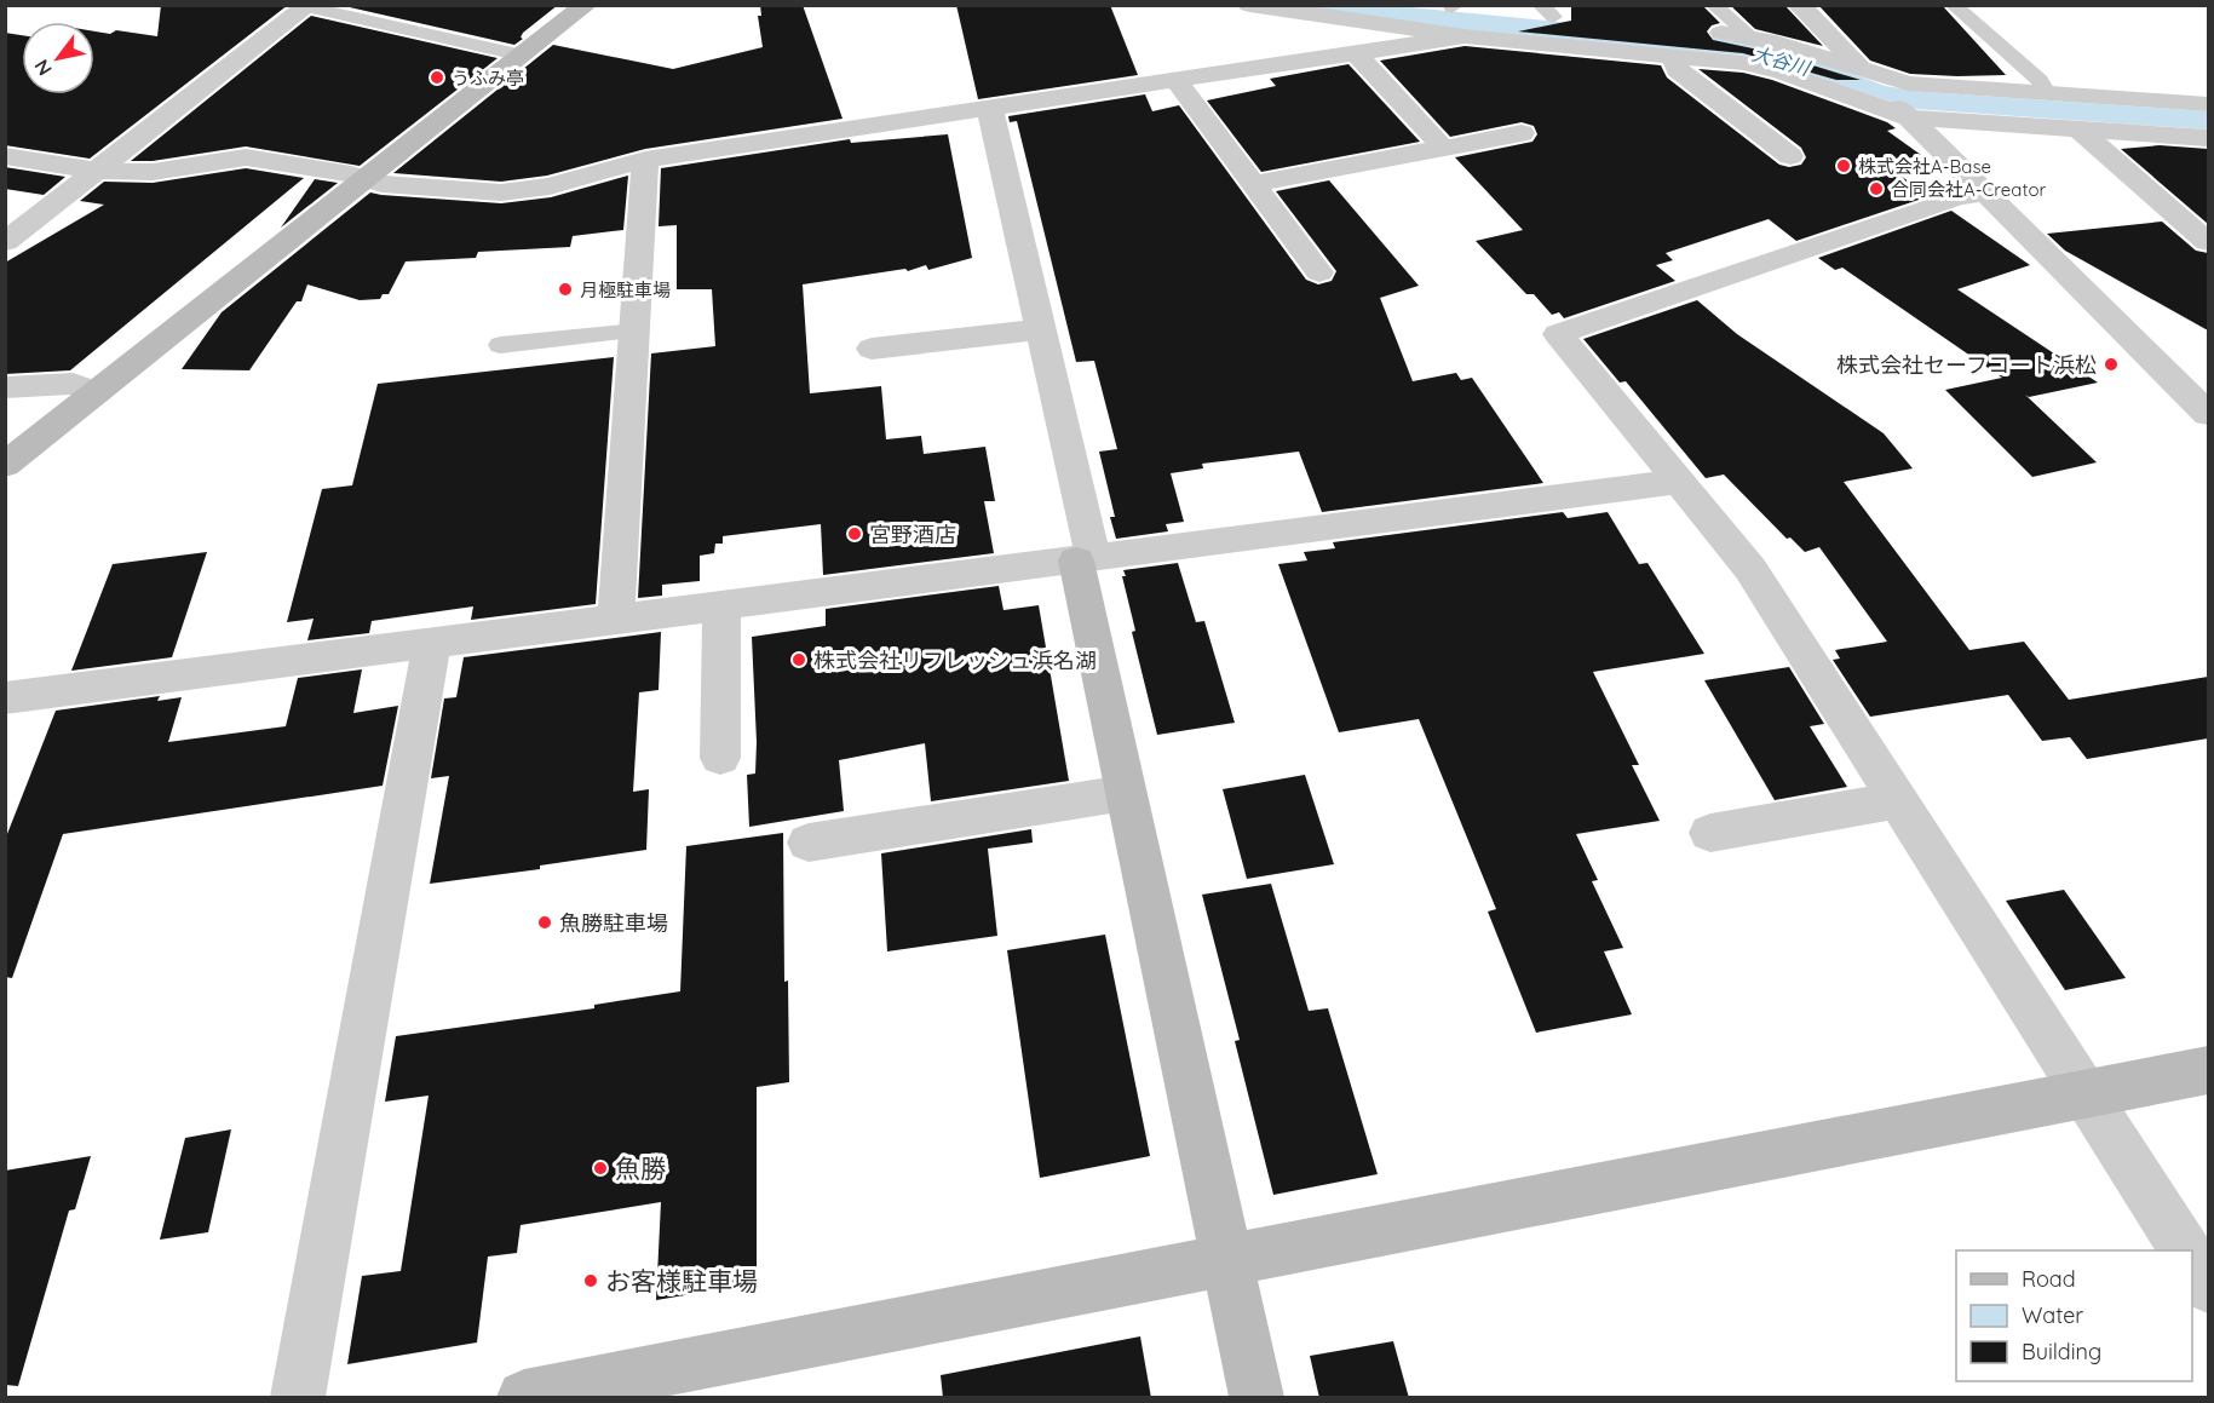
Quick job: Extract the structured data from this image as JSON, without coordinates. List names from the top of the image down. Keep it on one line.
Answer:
{"water":["大谷川"],"places":["うふみ亭","株式会社A-Base","合同会社A-Creator","月極駐車場","株式会社セーフコート浜松","宮野酒店","株式会社リフレッシュ浜名湖","魚勝駐車場","魚勝","お客様駐車場"],"legend":["Road","Water","Building"],"north":"bottom left"}
